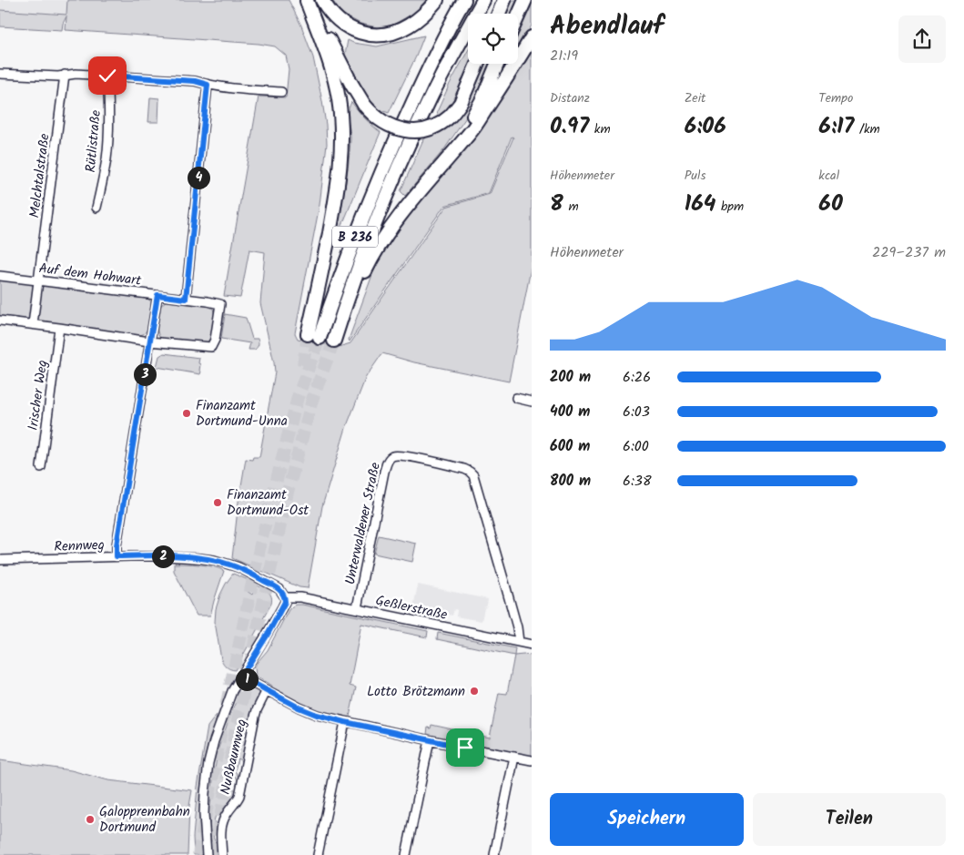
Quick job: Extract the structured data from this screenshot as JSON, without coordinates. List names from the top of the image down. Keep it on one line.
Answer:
{"streets":{"highway":["B 236"],"street":["Rütlistraße","Melchtalstraße","Auf dem Hohwart","Irischer Weg","Unterwaldener Straße","Rennweg","Geßlerstraße","Nußbaumweg"]},"crossings":[["Melchtalstraße","Auf dem Hohwart"],["Auf dem Hohwart","Irischer Weg"],["Unterwaldener Straße","Geßlerstraße"],["Rennweg","Geßlerstraße"],["Rennweg","Nußbaumweg"],["Geßlerstraße","Nußbaumweg"]],"places":["Finanzamt Dortmund-Unna","Finanzamt Dortmund-Ost","Lotto Brötzmann","Galopprennbahn Dortmund"],"page":{"heading":["Abendlauf","21:19"],"stats":[["Distanz","0.97 km"],["Zeit","6:06"],["Tempo","6:17 /km"],["Höhenmeter","8 m"],["Puls","164 bpm"],["kcal","60"]],"pins":["4","3","2","1"],"chart":["Höhenmeter","229–237 m"],"list":[{"name":"200 m","note":"6:26"},{"name":"400 m","note":"6:03"},{"name":"600 m","note":"6:00"},{"name":"800 m","note":"6:38"}],"buttons":["Speichern","Teilen"]}}
